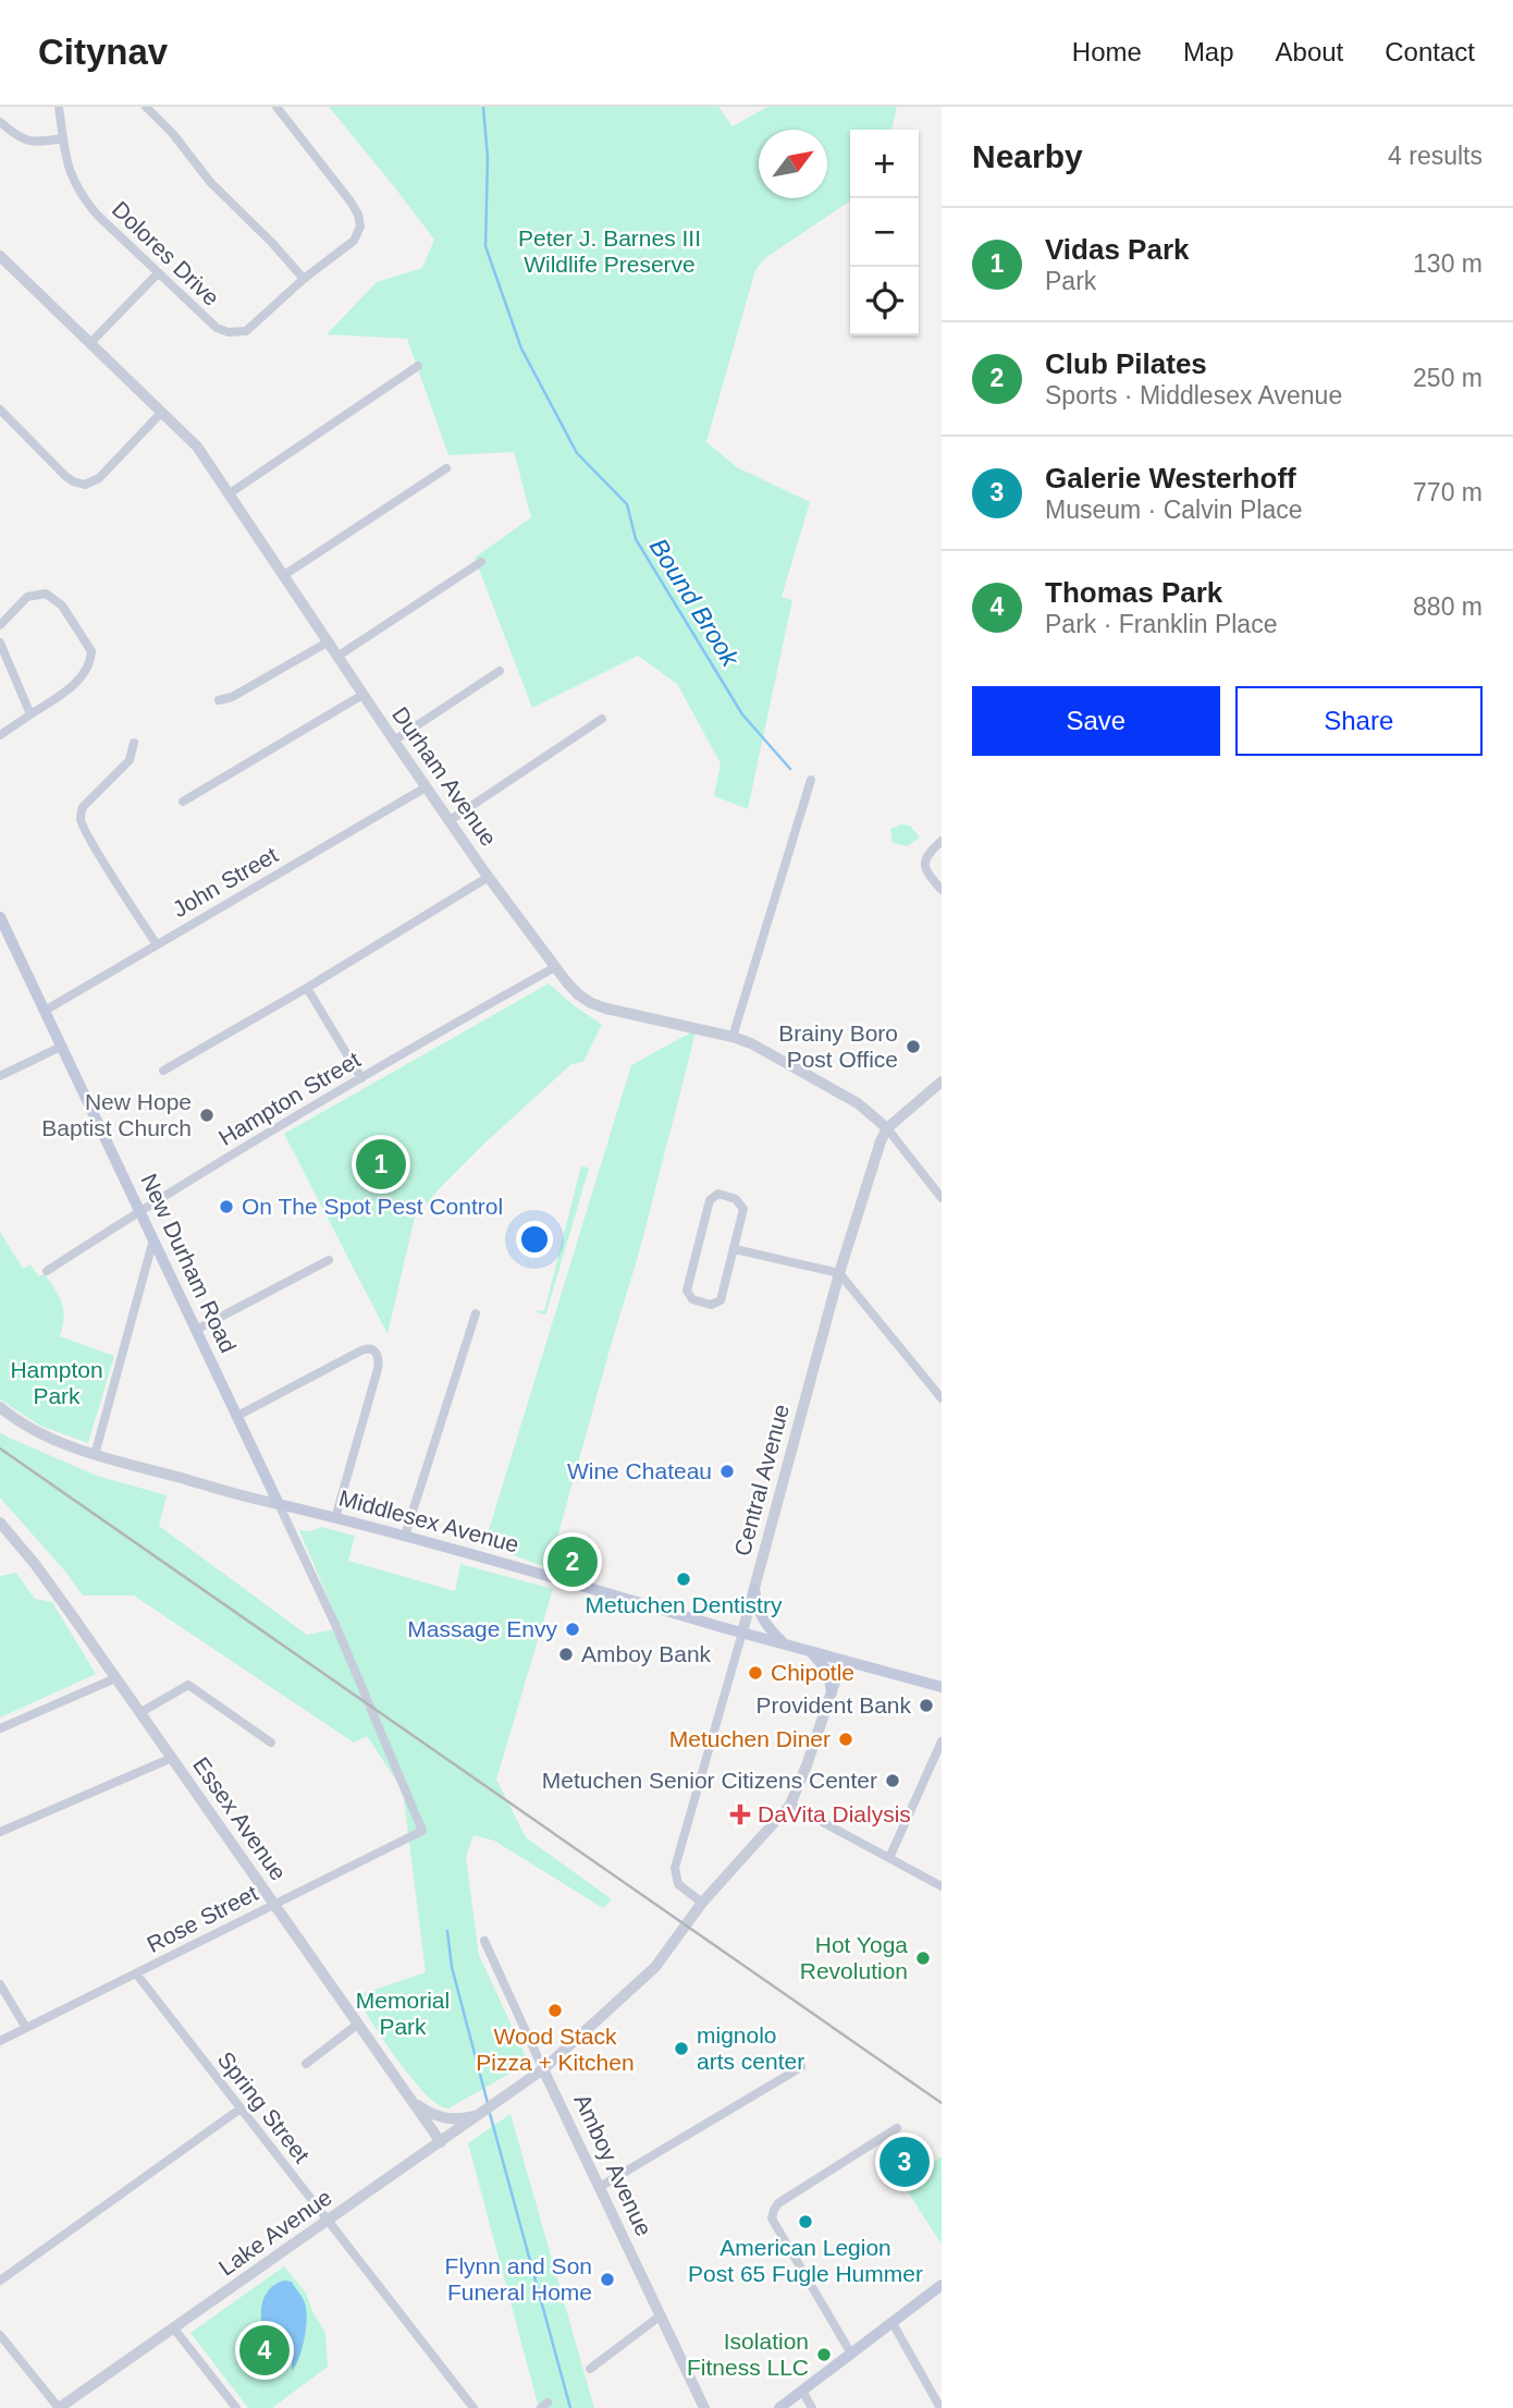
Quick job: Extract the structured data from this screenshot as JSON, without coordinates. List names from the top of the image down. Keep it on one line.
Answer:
{"streets":{"main road":["New Durham Road","Middlesex Avenue"],"street":["Dolores Drive","Durham Avenue","John Street","Hampton Street","Central Avenue","Essex Avenue","Rose Street","Spring Street","Amboy Avenue","Lake Avenue"]},"crossings":[["Durham Avenue","John Street"],["Durham Avenue","Hampton Street"],["Durham Avenue","Central Avenue"],["John Street","New Durham Road"],["Hampton Street","New Durham Road"],["New Durham Road","Middlesex Avenue"],["New Durham Road","Rose Street"],["Central Avenue","Middlesex Avenue"],["Middlesex Avenue","Rose Street"],["Essex Avenue","Rose Street"],["Essex Avenue","Lake Avenue"],["Rose Street","Spring Street"],["Spring Street","Lake Avenue"],["Amboy Avenue","Lake Avenue"]],"water":["Bound Brook"],"parks":["Peter J. Barnes III Wildlife Preserve","Hampton Park","Memorial Park"],"places":{"other":["Brainy Boro Post Office","New Hope Baptist Church","On The Spot Pest Control","Wine Chateau","Metuchen Dentistry","Massage Envy","Amboy Bank","Chipotle","Provident Bank","Metuchen Diner","Metuchen Senior Citizens Center","Hot Yoga Revolution","Wood Stack Pizza + Kitchen","mignolo arts center","American Legion Post 65 Fugle Hummer","Flynn and Son Funeral Home","Isolation Fitness LLC"],"health":["DaVita Dialysis"]},"north":"top right","page":{"header":"Citynav","nav":["Home","Map","About","Contact"],"heading":["Nearby","4 results"],"map_buttons":["+","−"],"list":[{"mark":"1","name":"Vidas Park","note":"Park","value":"130 m"},{"mark":"2","name":"Club Pilates","note":"Sports · Middlesex Avenue","value":"250 m"},{"mark":"3","name":"Galerie Westerhoff","note":"Museum · Calvin Place","value":"770 m"},{"mark":"4","name":"Thomas Park","note":"Park · Franklin Place","value":"880 m"}],"buttons":["Save","Share"],"pins":["1","2","3","4"]}}
